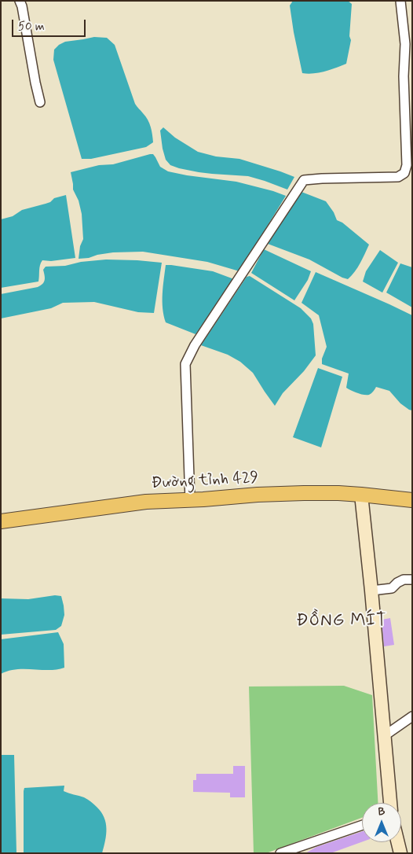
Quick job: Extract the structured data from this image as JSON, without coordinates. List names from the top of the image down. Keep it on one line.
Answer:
{"streets":{"main road":["Đường tỉnh 429"]},"districts":["ĐỒNG MÍT"],"scale_bar":"50 m","north":"top"}
